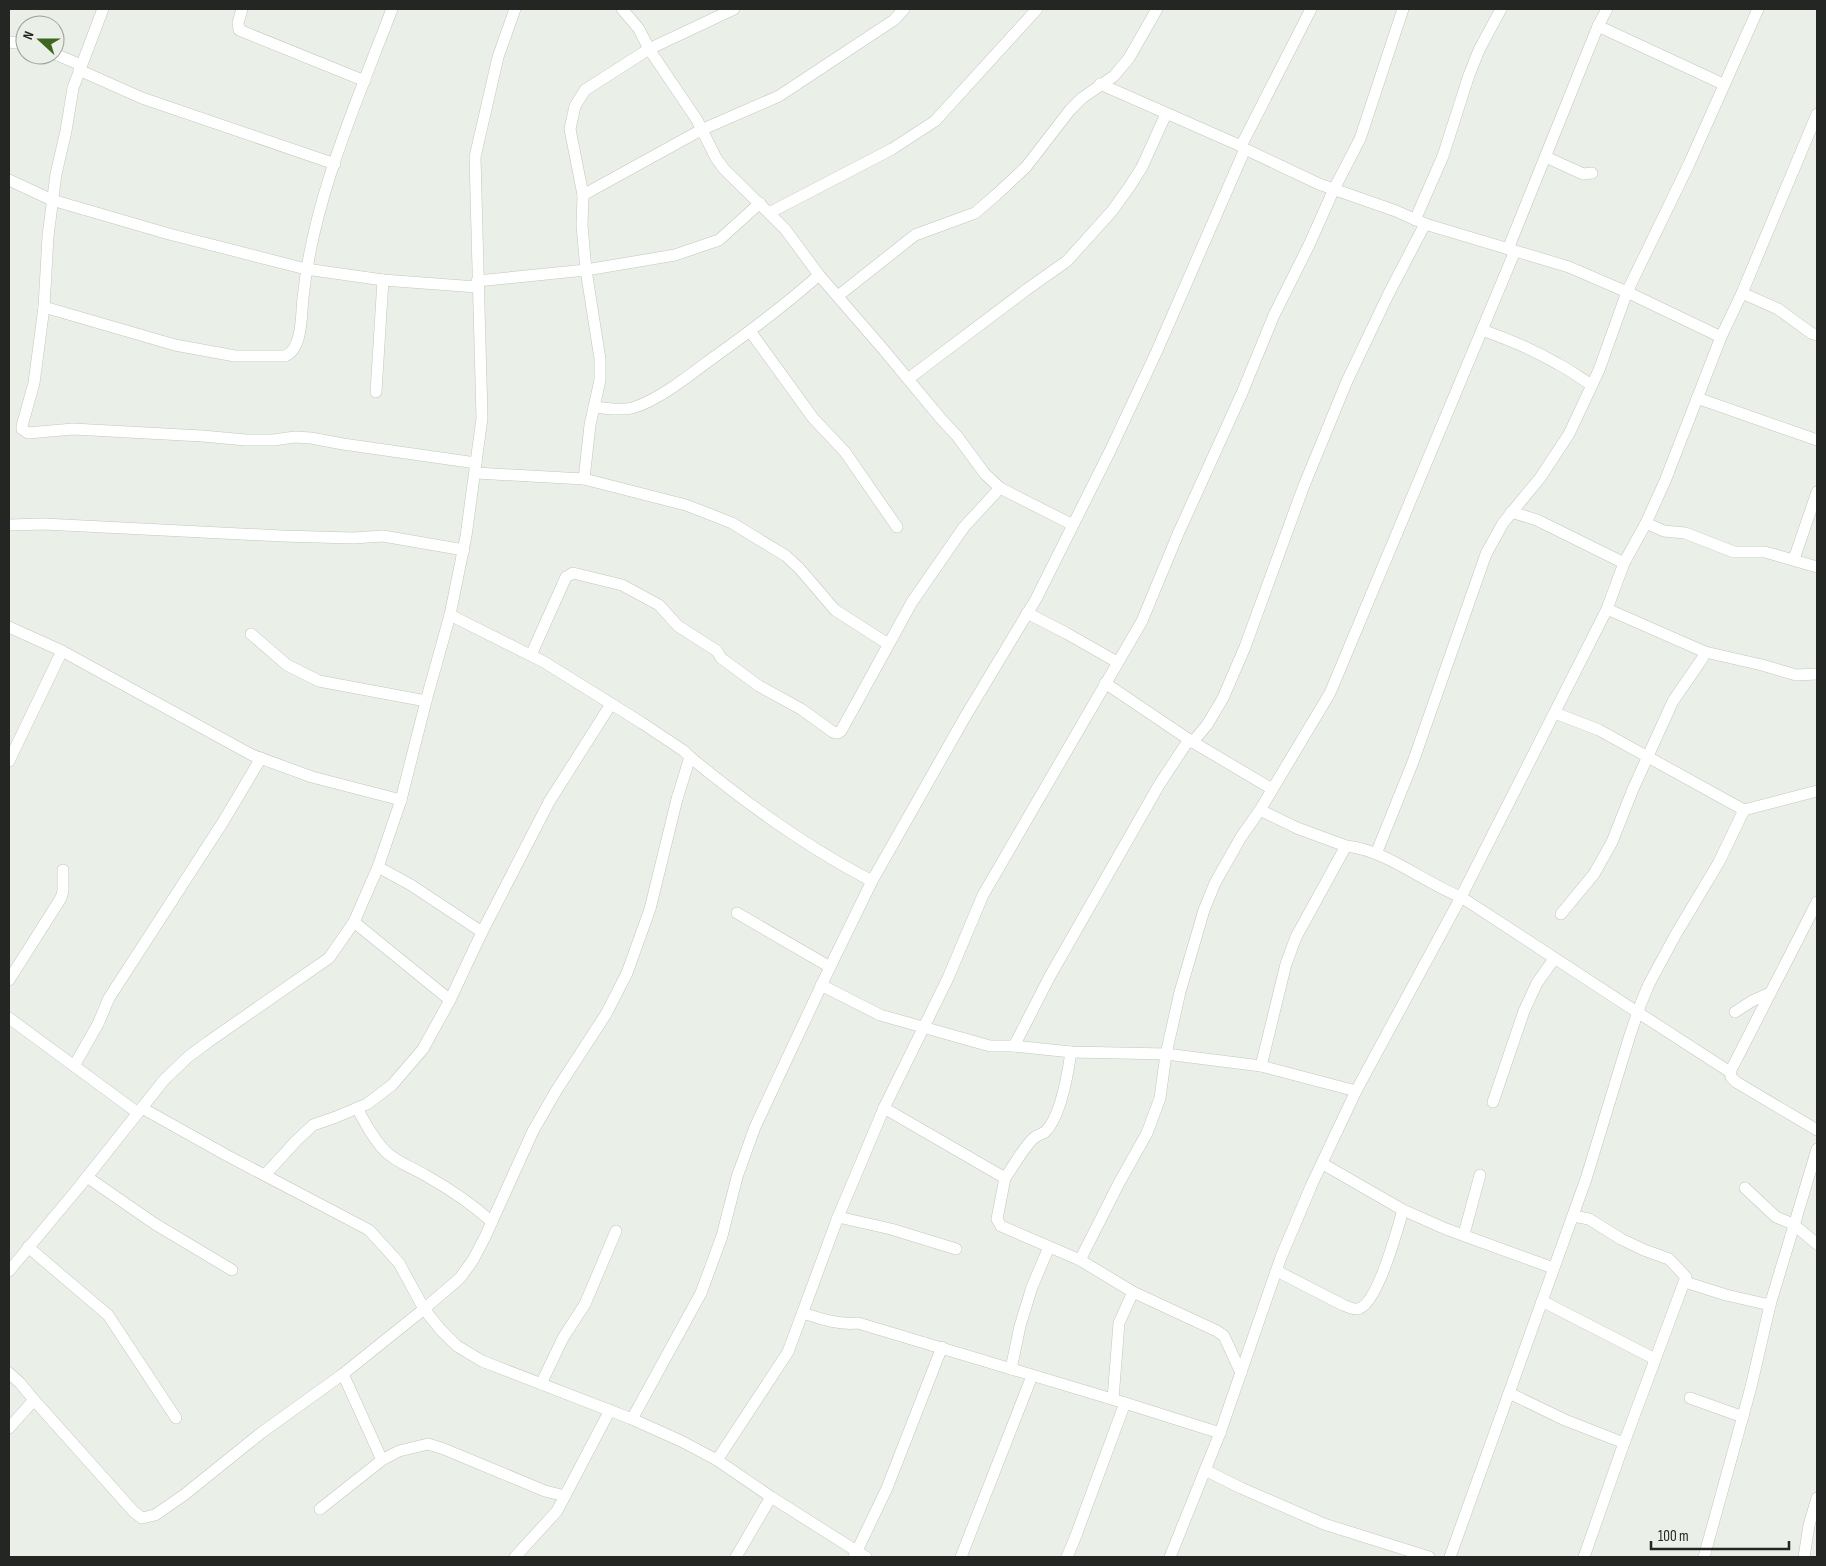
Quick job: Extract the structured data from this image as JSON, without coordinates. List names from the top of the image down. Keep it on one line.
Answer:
{"scale_bar":"100 m","north":"left"}
